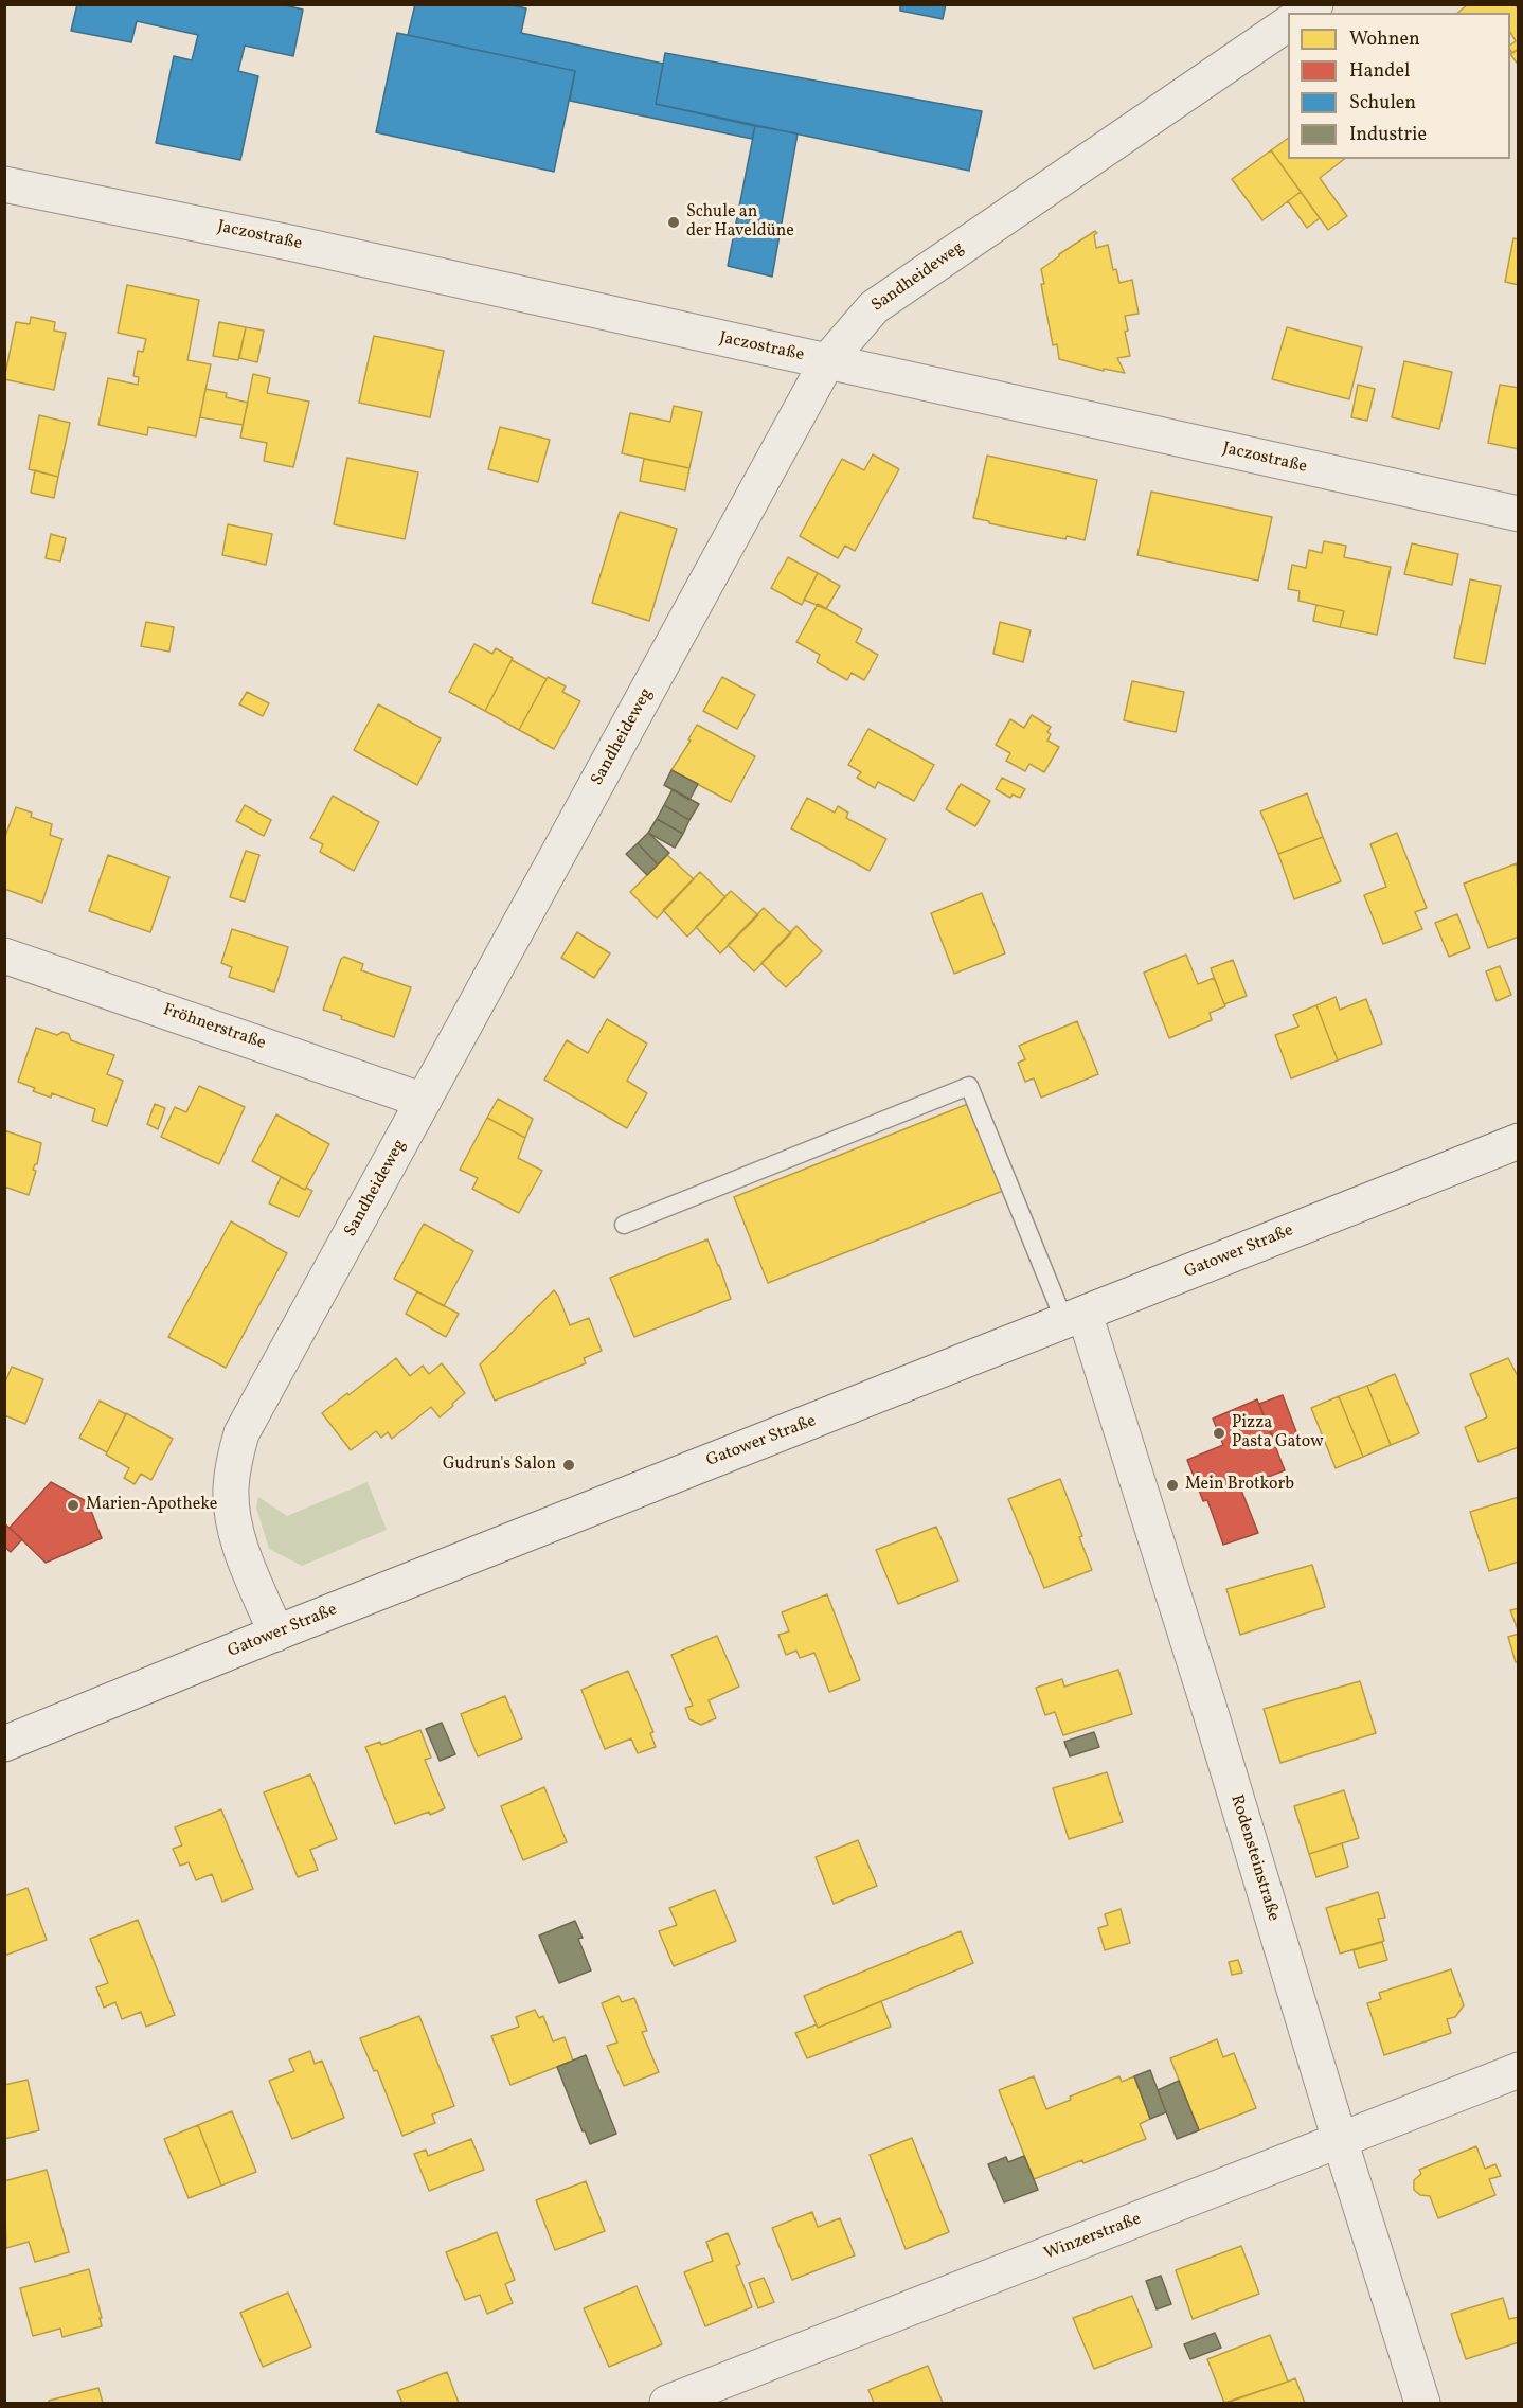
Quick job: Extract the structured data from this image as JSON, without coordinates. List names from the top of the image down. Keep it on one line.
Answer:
{"streets":{"street":["Jaczostraße","Sandheideweg","Fröhnerstraße","Gatower Straße","Rodensteinstraße","Winzerstraße"]},"crossings":[["Jaczostraße","Sandheideweg"],["Sandheideweg","Fröhnerstraße"],["Sandheideweg","Gatower Straße"],["Gatower Straße","Rodensteinstraße"],["Rodensteinstraße","Winzerstraße"]],"places":["Schule an der Haveldüne","Pizza Pasta Gatow","Gudrun's Salon","Mein Brotkorb","Marien-Apotheke"],"legend":["Wohnen","Handel","Schulen","Industrie"]}
